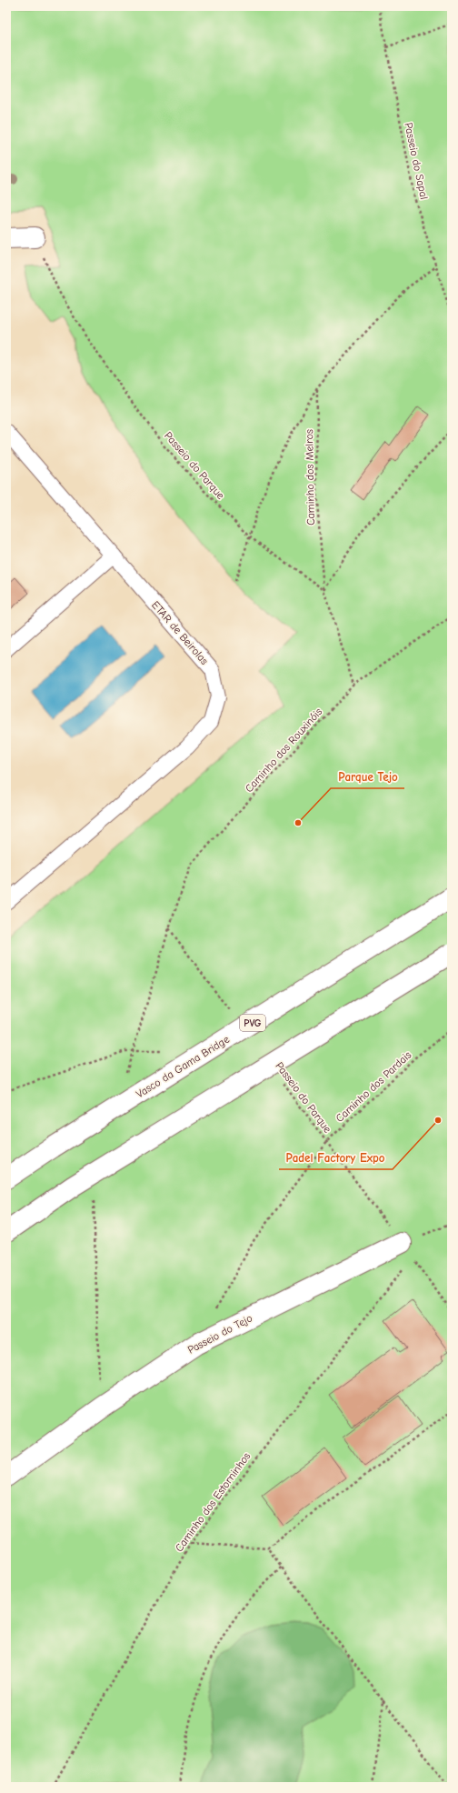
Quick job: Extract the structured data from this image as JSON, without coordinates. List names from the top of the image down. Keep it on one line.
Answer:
{"streets":{"main road":["PVG","Vasco da Gama Bridge","Passeio do Tejo"],"lane":["ETAR de Beirolas"],"path":["Passeio do Sapal","Passeio do Parque","Caminho dos Melros","Caminho dos Rouxinóis","Caminho dos Pardais","Caminho dos Estorninhos"]},"crossings":[["Passeio do Parque","Caminho dos Melros"],["Passeio do Parque","Caminho dos Pardais"],["Passeio do Parque","Passeio do Tejo"],["Passeio do Parque","Caminho dos Estorninhos"],["Passeio do Tejo","Caminho dos Estorninhos"]],"places":["Parque Tejo","Padel Factory Expo"]}
